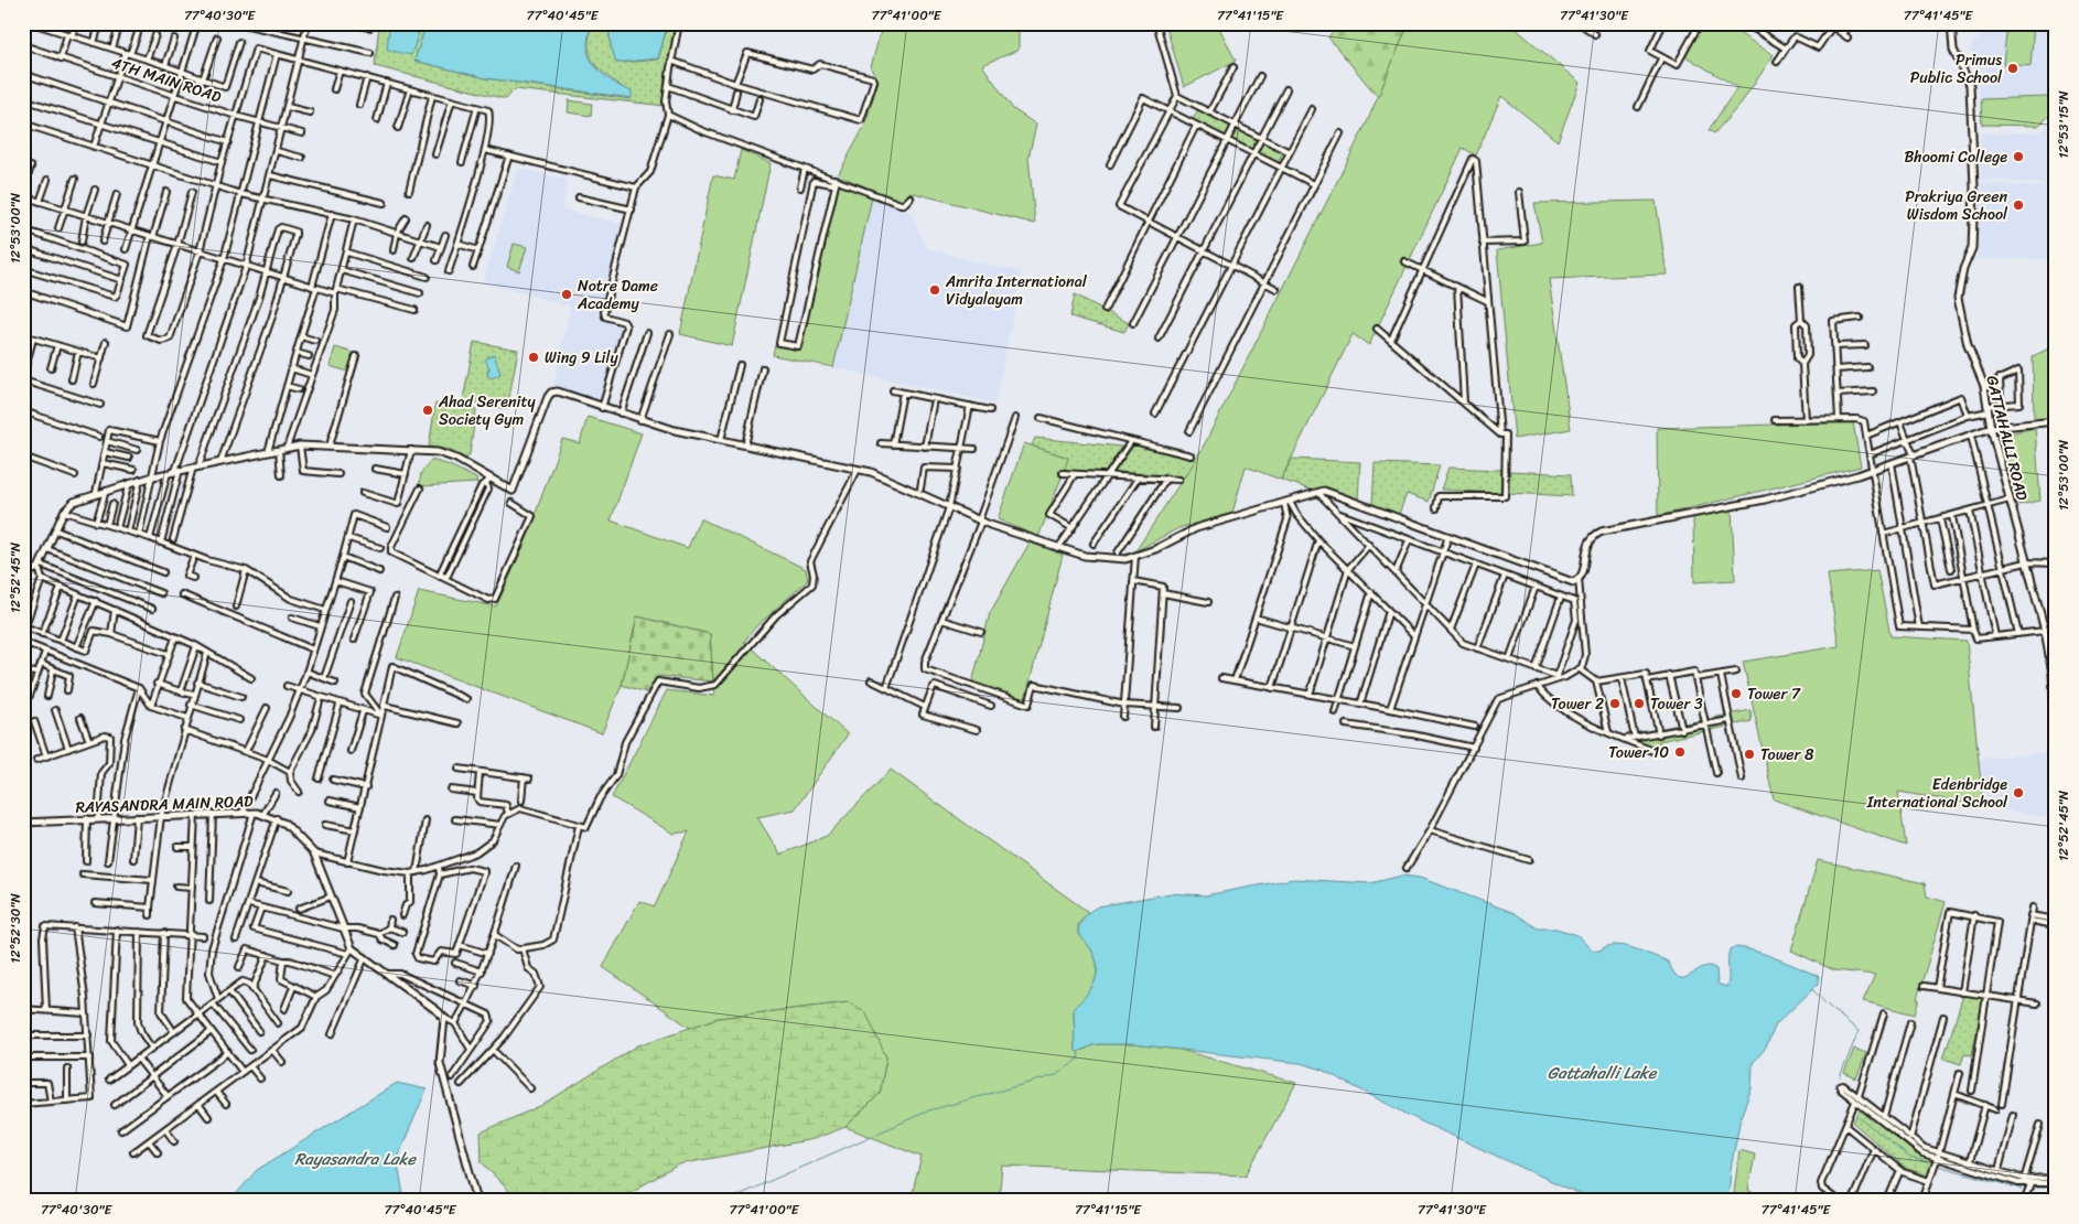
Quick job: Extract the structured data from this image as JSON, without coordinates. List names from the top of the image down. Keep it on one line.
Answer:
{"streets":{"street":["4TH MAIN ROAD","GATTAHALLI ROAD","RAYASANDRA MAIN ROAD"]},"water":["Gattahalli Lake","Rayasandra Lake"],"places":["Primus Public School","Bhoomi College","Prakriya Green Wisdom School","Amrita International Vidyalayam","Notre Dame Academy","Wing 9 Lily","Ahad Serenity Society Gym","Tower 7","Tower 2","Tower 3","Tower 10","Tower 8","Edenbridge International School"],"coordinates":["77°40'30\"E","77°40'45\"E","77°41'00\"E","77°41'15\"E","77°41'30\"E","77°41'45\"E","12°53'15\"N","12°53'00\"N","12°52'45\"N","12°52'30\"N"]}
